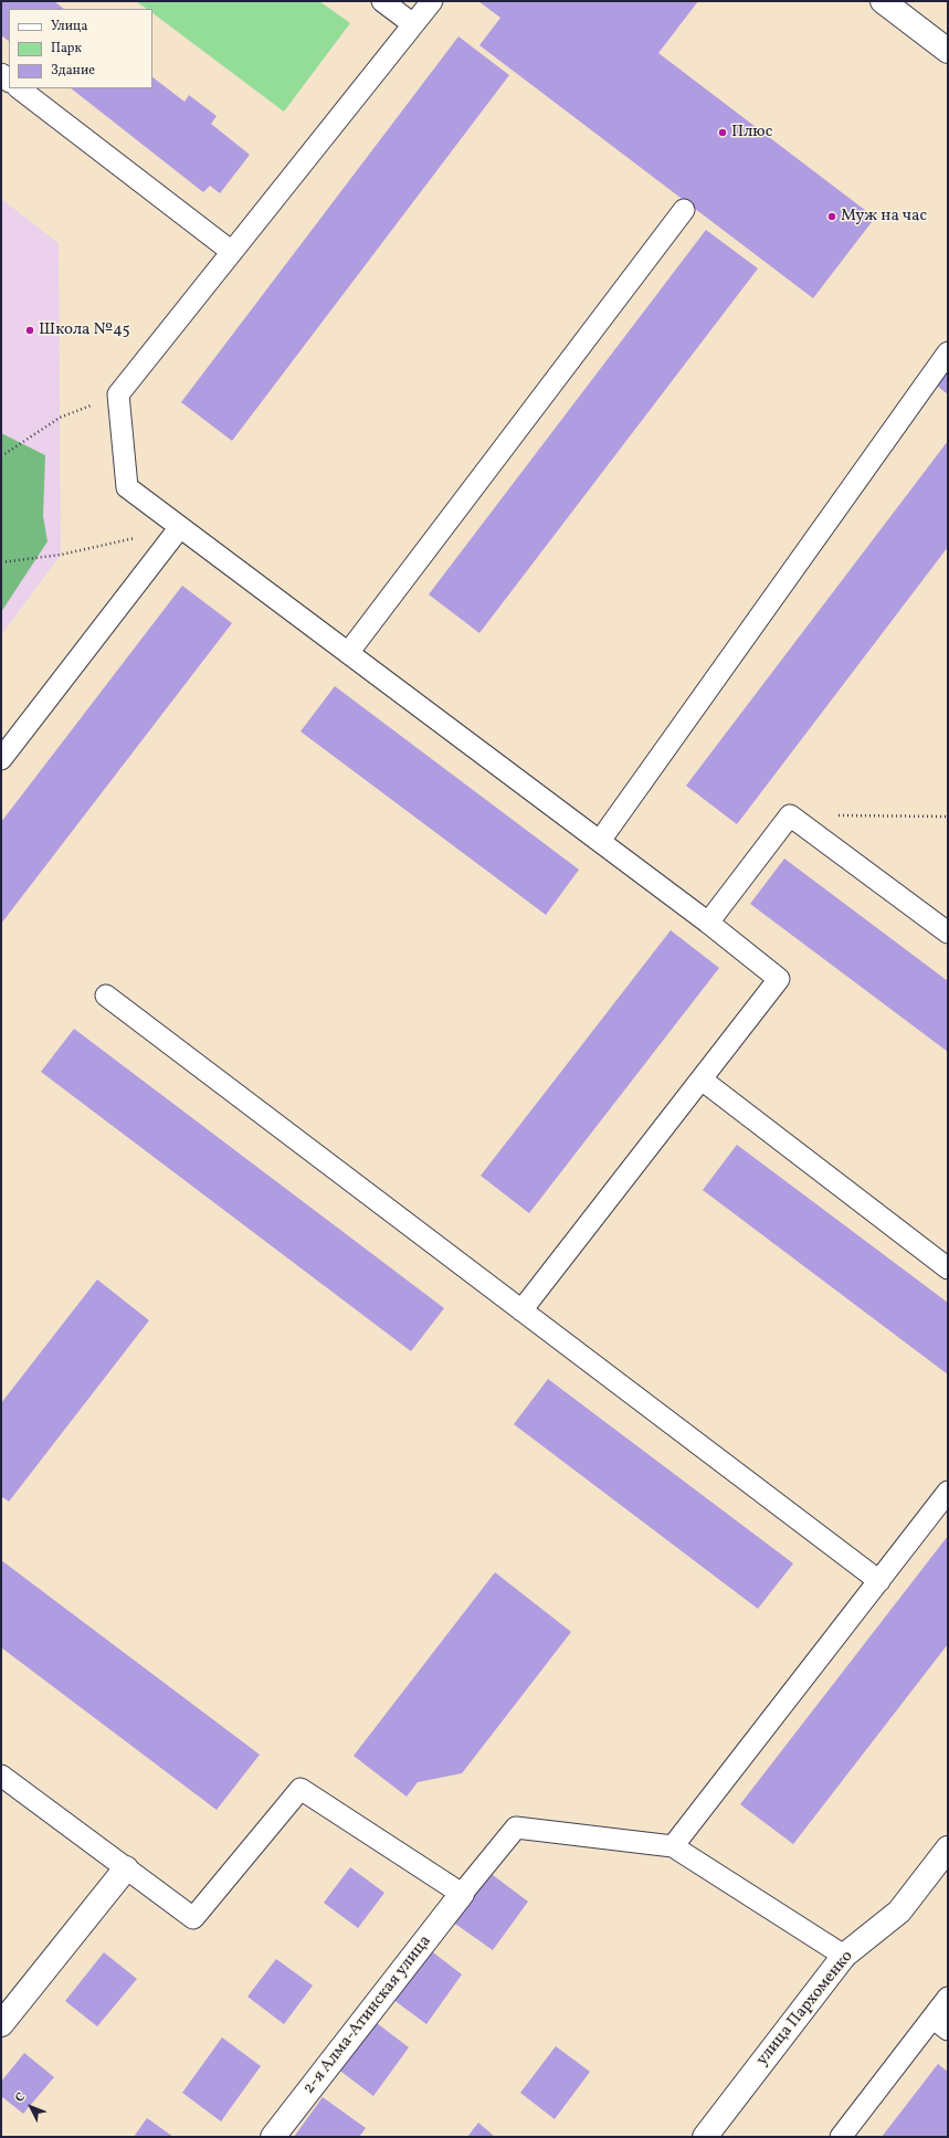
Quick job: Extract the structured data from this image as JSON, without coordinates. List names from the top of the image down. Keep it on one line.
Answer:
{"streets":{"street":["улица Пархоменко","2-я Алма-Атинская улица"]},"places":["Плюс","Муж на час","Школа №45"],"legend":["Улица","Парк","Здание"],"north":"top left"}
